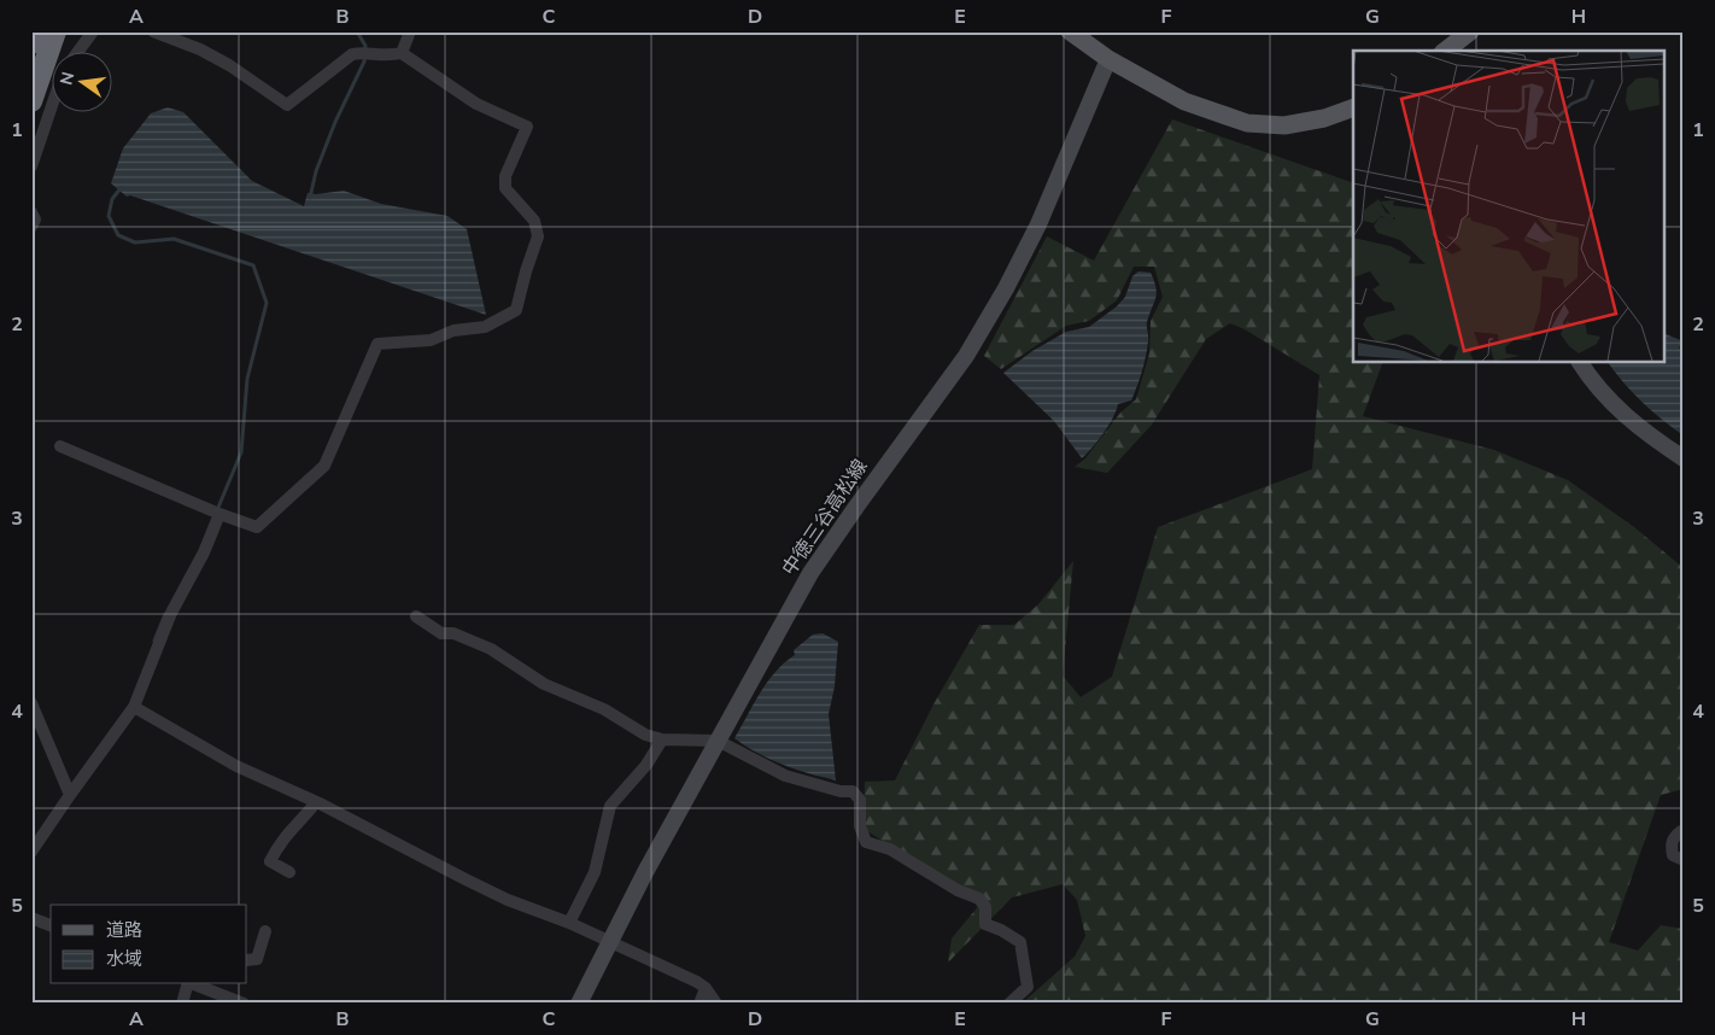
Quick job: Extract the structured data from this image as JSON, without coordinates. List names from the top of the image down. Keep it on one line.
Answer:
{"streets":{"main road":["中徳三谷高松線"]},"legend":["道路","水域"],"north":"left","grid":{"columns":["A","B","C","D","E","F","G","H"],"rows":["1","2","3","4","5"]}}
